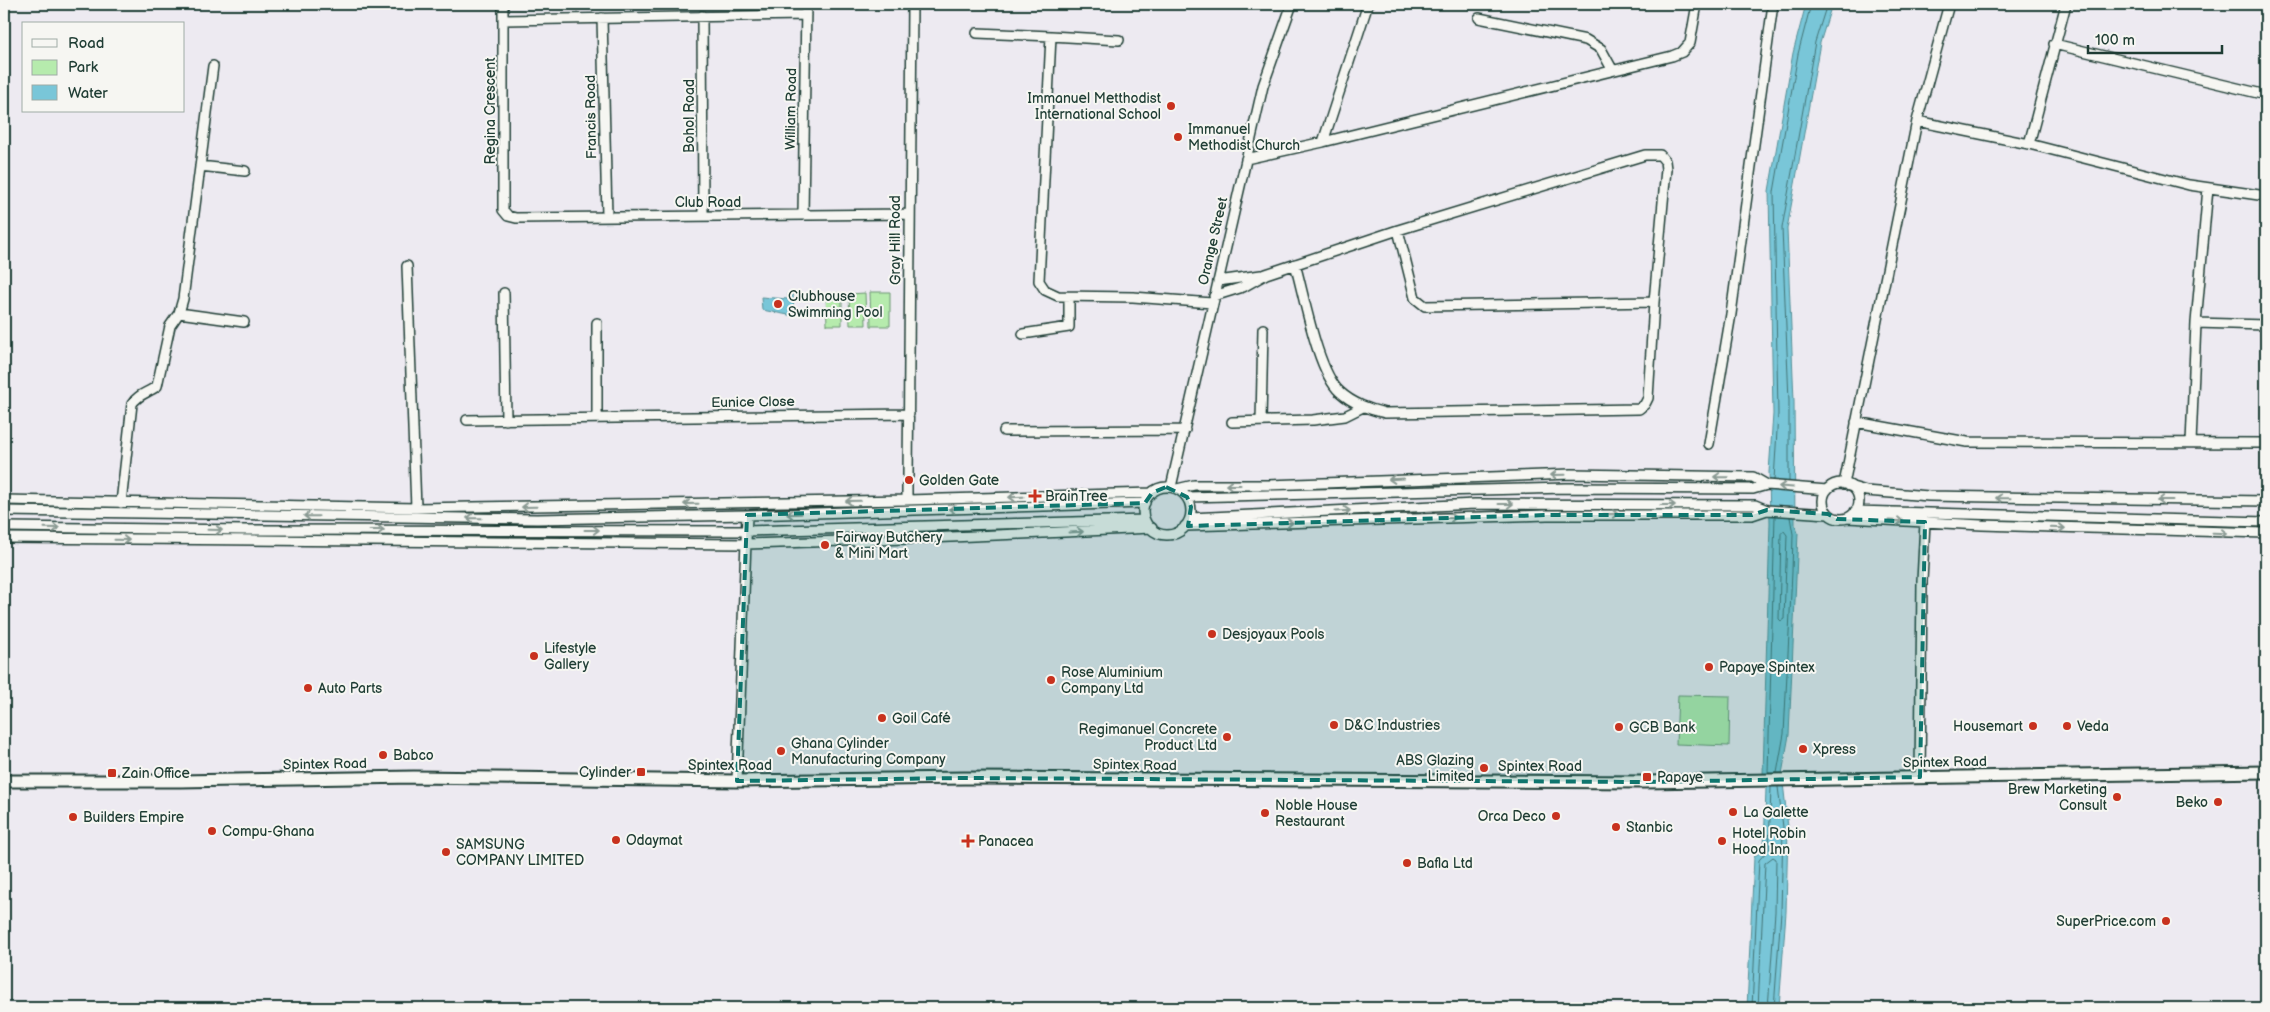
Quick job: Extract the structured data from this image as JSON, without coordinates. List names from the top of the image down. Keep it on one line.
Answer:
{"streets":{"main road":["Spintex Road"],"street":["William Road","Regina Crescent","Bohol Road","Francis Road","Club Road","Gray Hill Road","Orange Street","Eunice Close"]},"crossings":[["William Road","Club Road"],["Regina Crescent","Club Road"],["Bohol Road","Club Road"],["Francis Road","Club Road"],["Club Road","Gray Hill Road"],["Gray Hill Road","Eunice Close"]],"places":{"other":["Immanuel Metthodist International School","Immanuel Methodist Church","Clubhouse Swimming Pool","Golden Gate","Fairway Butchery & Mini Mart","Desjoyaux Pools","Lifestyle Gallery","Papaye Spintex","Rose Aluminium Company Ltd","Auto Parts","Goil Café","D&C Industries","Housemart","Veda","GCB Bank","Regimanuel Concrete Product Ltd","Xpress","Ghana Cylinder Manufacturing Company","Babco","ABS Glazing Limited","Brew Marketing Consult","Beko","La Galette","Noble House Restaurant","Orca Deco","Builders Empire","Stanbic","Compu-Ghana","Odaymat","Hotel Robin Hood Inn","SAMSUNG COMPANY LIMITED","Bafla Ltd","SuperPrice.com"],"health":["BrainTree","Panacea"],"transit":["Cylinder","Zain Office","Papaye"]},"legend":["Road","Park","Water"],"scale_bar":"100 m"}
